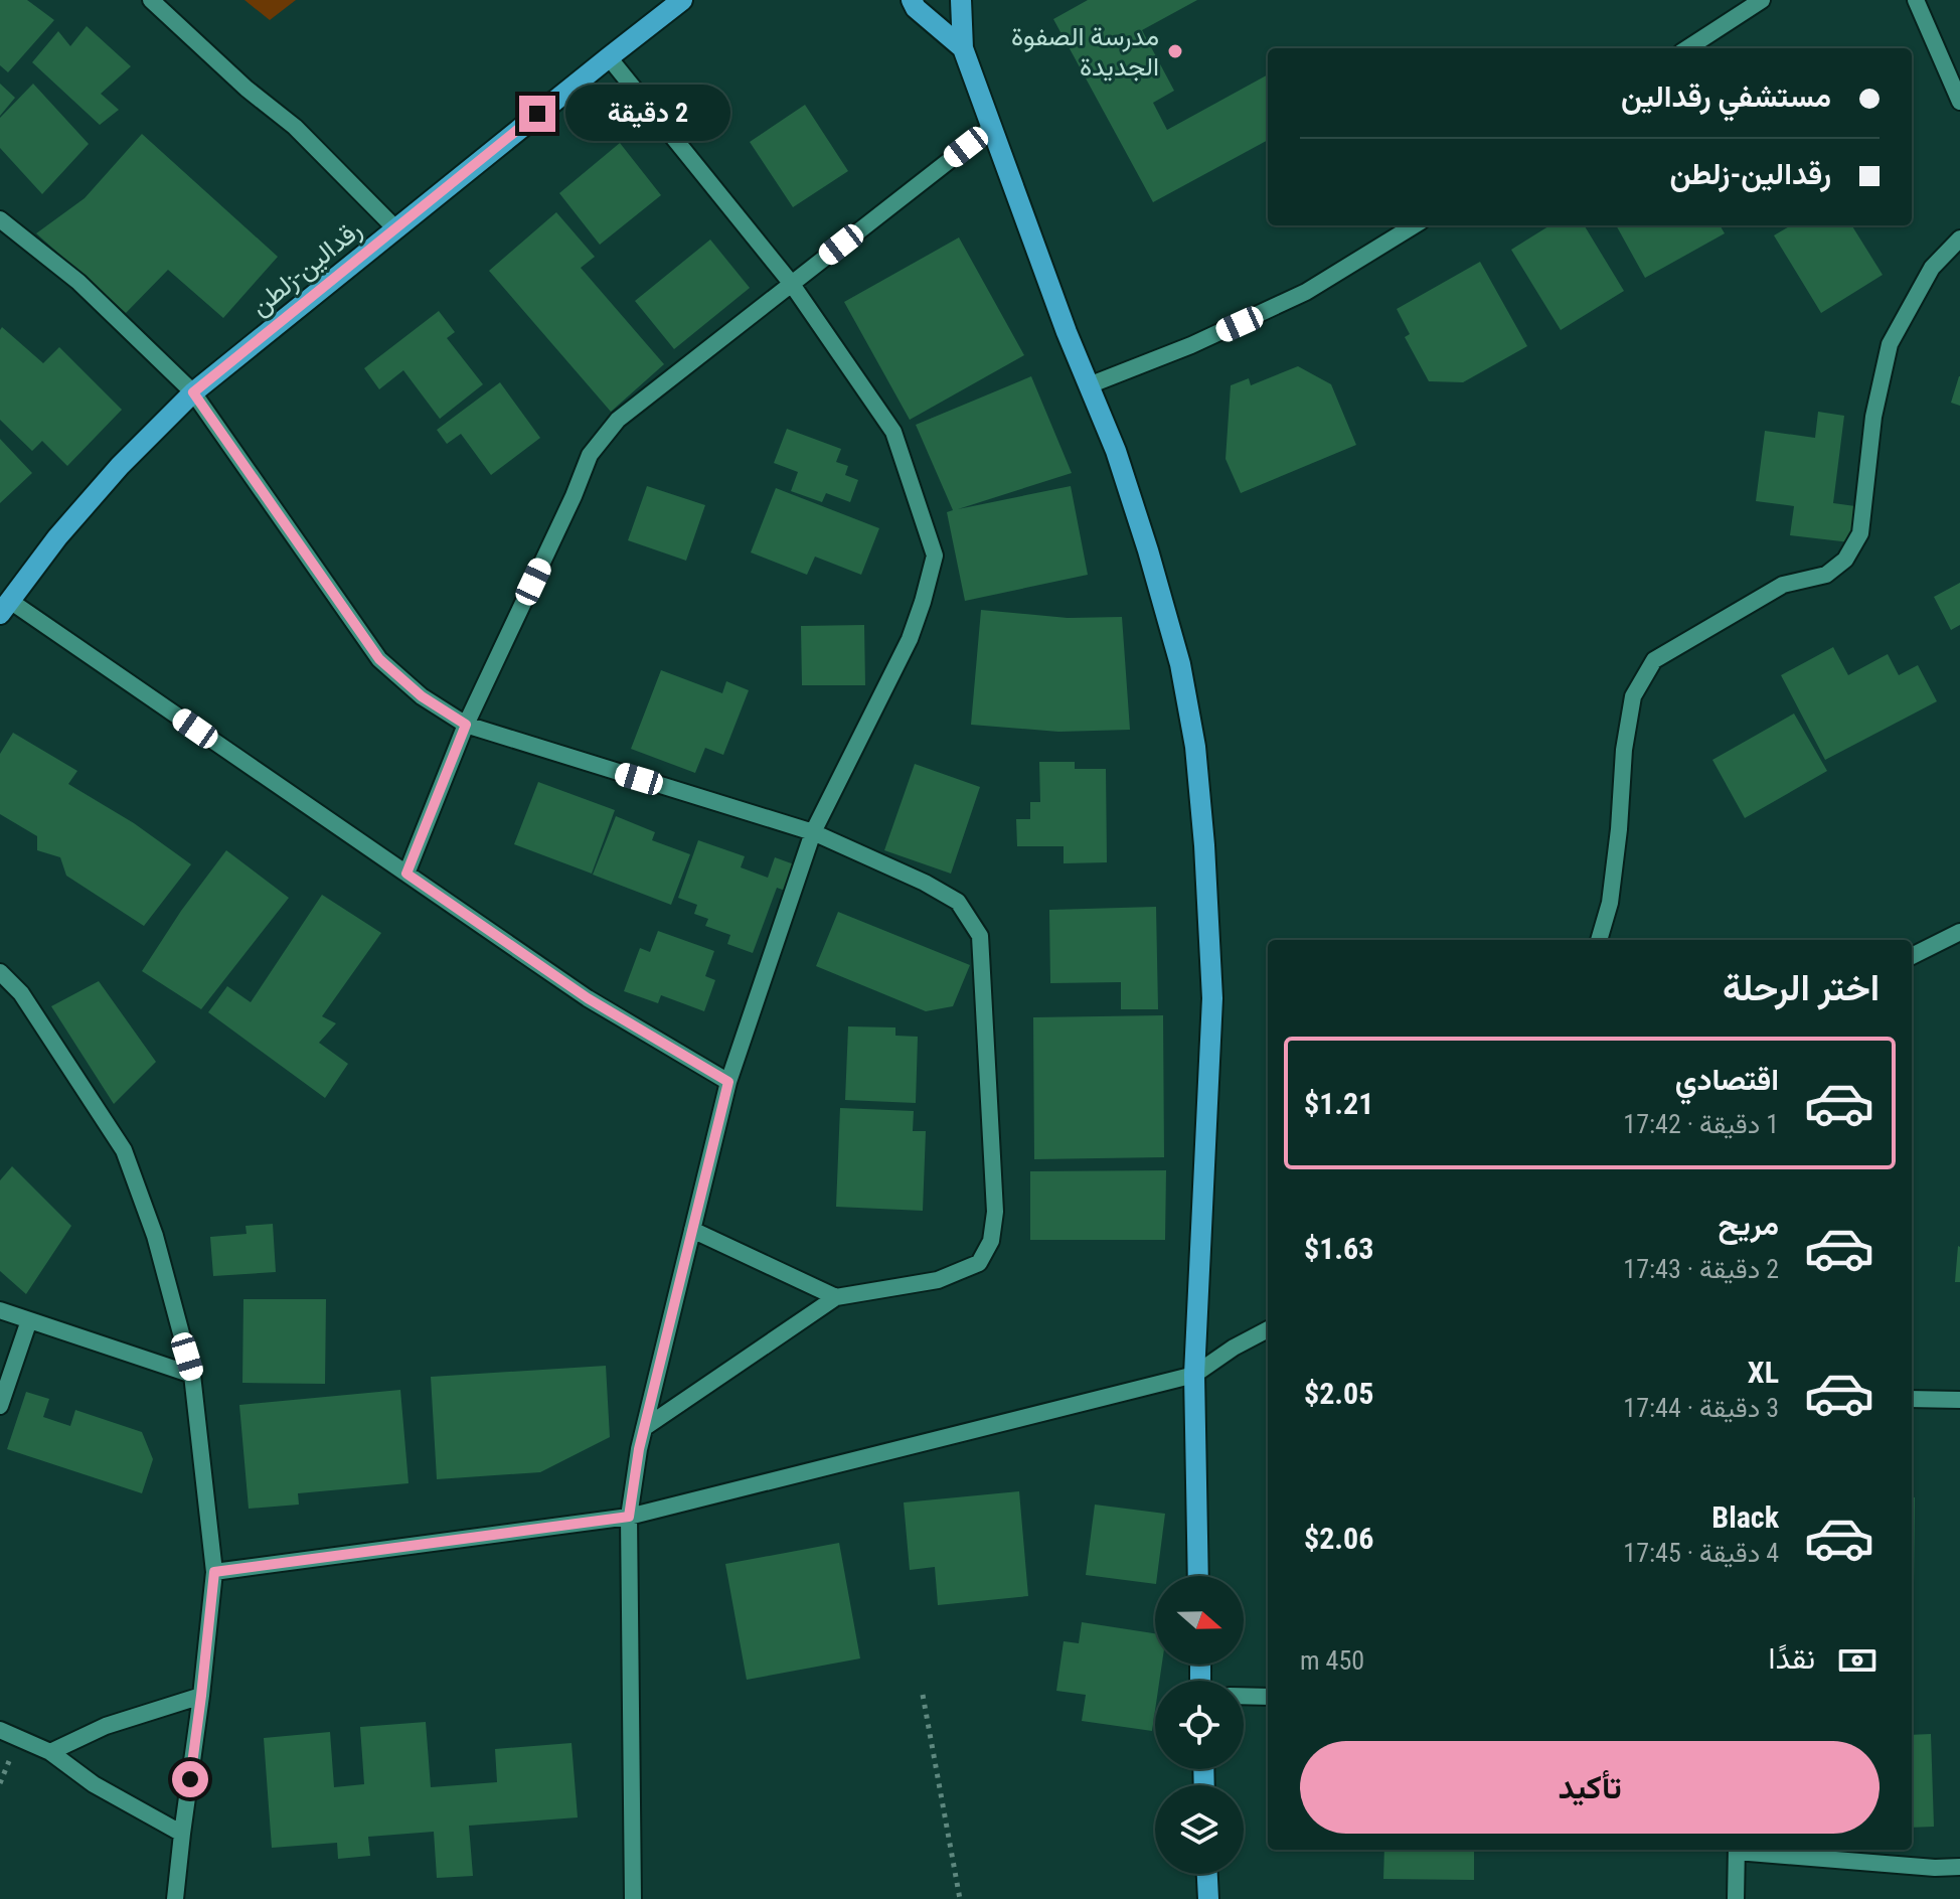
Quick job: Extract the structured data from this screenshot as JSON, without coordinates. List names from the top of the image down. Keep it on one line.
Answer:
{"streets":{"main road":["رقدالين-زلطن"]},"places":["مدرسة الصفوة الجديدة"],"north":"right","page":{"banner":["مستشفي رقدالين","رقدالين-زلطن"],"bubble":"2 دقيقة","heading":"اختر الرحلة","list":[{"name":"اقتصادي","note":"1 دقيقة · 17:42","value":"$1.21"},{"name":"مريح","note":"2 دقيقة · 17:43","value":"$1.63"},{"name":"XL","note":"3 دقيقة · 17:44","value":"$2.05"},{"name":"Black","note":"4 دقيقة · 17:45","value":"$2.06"}],"pay":["نقدًا","450 m"],"buttons":"تأكيد"}}
